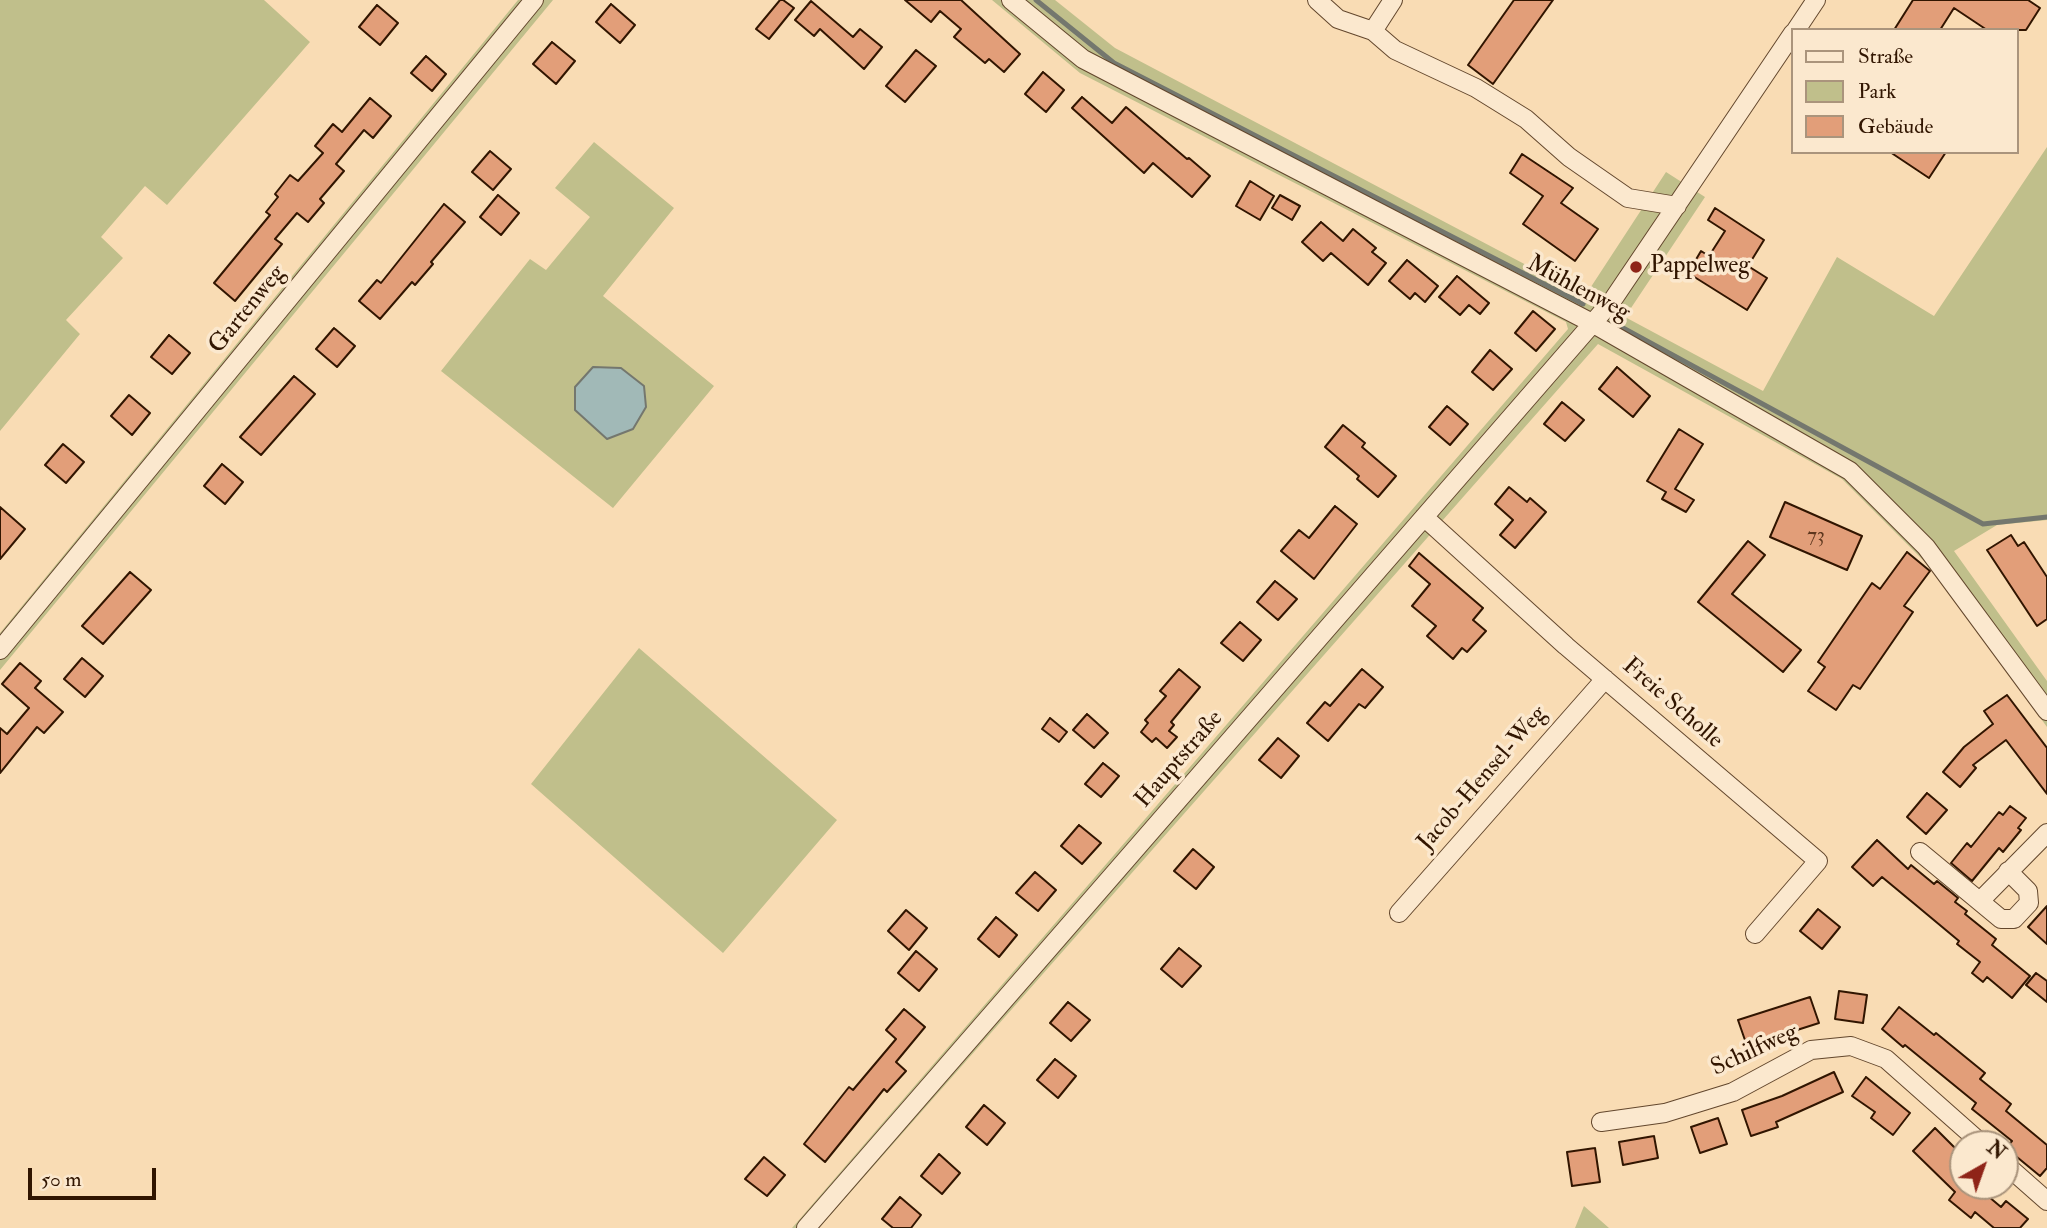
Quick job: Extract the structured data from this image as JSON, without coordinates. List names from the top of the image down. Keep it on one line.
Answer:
{"streets":{"street":["Mühlenweg","Gartenweg","Freie Scholle","Hauptstraße","Jacob-Hensel-Weg","Schilfweg"]},"crossings":[["Mühlenweg","Hauptstraße"],["Freie Scholle","Hauptstraße"],["Freie Scholle","Jacob-Hensel-Weg"]],"places":["Pappelweg"],"house_numbers":["73"],"legend":["Straße","Park","Gebäude"],"scale_bar":"50 m","north":"top right"}
